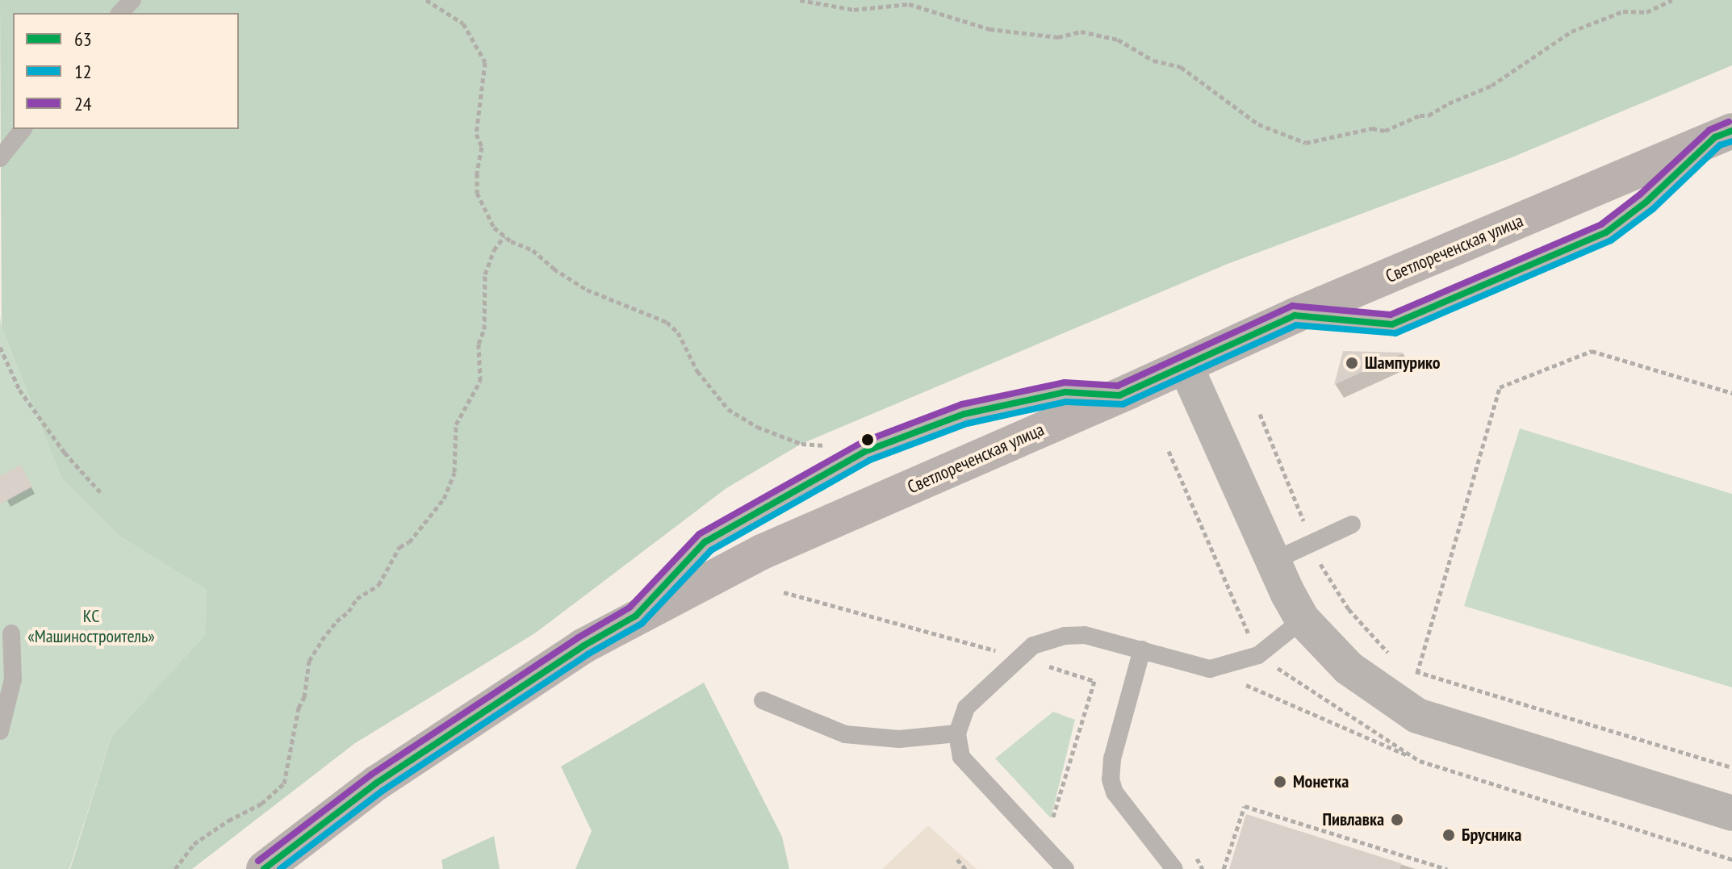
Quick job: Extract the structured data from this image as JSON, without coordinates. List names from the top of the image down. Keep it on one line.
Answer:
{"streets":{"main road":["Светлореченская улица"]},"parks":["КС «Машиностроитель»"],"places":["Шампурико","Монетка","Пивлавка","Брусника"],"lines":["transit line 24","transit line 63","transit line 12"],"legend":["63","12","24"]}
